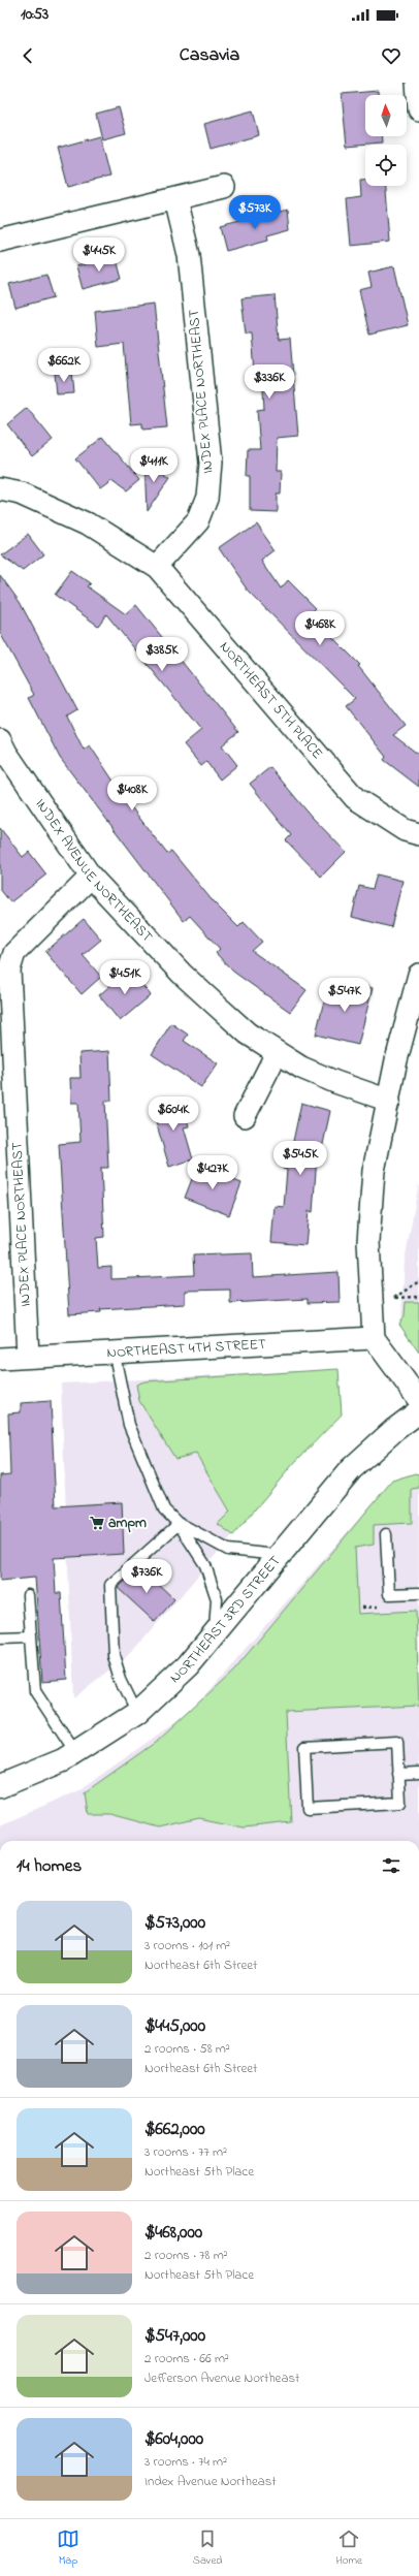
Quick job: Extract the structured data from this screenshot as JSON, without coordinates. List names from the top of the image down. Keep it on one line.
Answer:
{"streets":{"main road":["NORTHEAST 3RD STREET"],"street":["INDEX PLACE NORTHEAST","NORTHEAST 5TH PLACE","INDEX AVENUE NORTHEAST","NORTHEAST 4TH STREET"]},"crossings":[["INDEX PLACE NORTHEAST","NORTHEAST 5TH PLACE"],["INDEX PLACE NORTHEAST","INDEX AVENUE NORTHEAST"],["INDEX PLACE NORTHEAST","NORTHEAST 4TH STREET"]],"places":{"supermarket":["ampm"]},"north":"top","page":{"status":"10:53","header":"Casavia","price":["$573K","$445K","$662K","$336K","$411K","$468K","$385K","$408K","$451K","$547K","$604K","$545K","$427K","$736K"],"heading":"14 homes","list":[{"name":"$573,000","note":"3 rooms · 101 m² · Northeast 6th Street"},{"name":"$445,000","note":"2 rooms · 58 m² · Northeast 6th Street"},{"name":"$662,000","note":"3 rooms · 77 m² · Northeast 5th Place"},{"name":"$468,000","note":"2 rooms · 78 m² · Northeast 5th Place"},{"name":"$547,000","note":"2 rooms · 66 m² · Jefferson Avenue Northeast"},{"name":"$604,000","note":"3 rooms · 74 m² · Index Avenue Northeast"}],"tabs":["Map","Saved","Home"]}}
